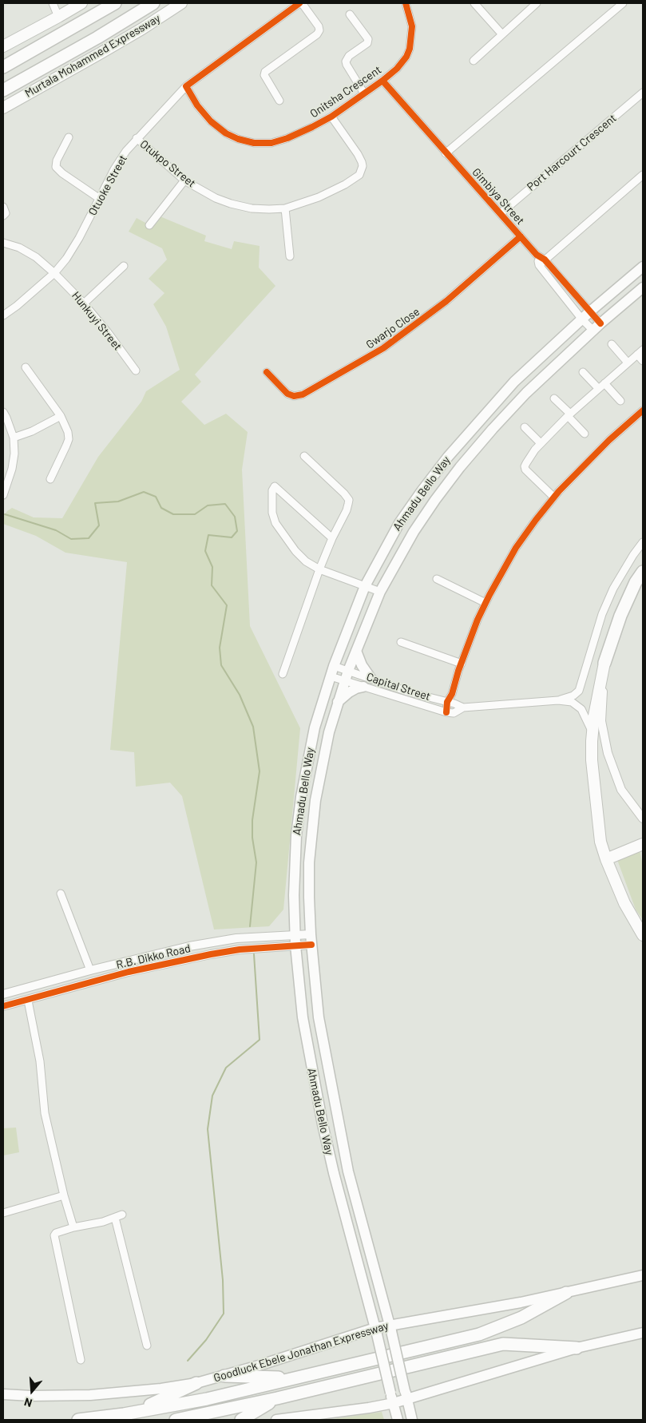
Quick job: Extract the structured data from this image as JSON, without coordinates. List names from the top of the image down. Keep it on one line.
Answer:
{"streets":{"highway":["Murtala Mohammed Expressway","Goodluck Ebele Jonathan Expressway"],"main road":["Ahmadu Bello Way"],"street":["Onitsha Crescent","Port Harcourt Crescent","Otukpo Street","Otuoke Street","Gimbiya Street","Hunkuyi Street","Gwarjo Close","Capital Street","R.B. Dikko Road"]},"crossings":[["Onitsha Crescent","Otukpo Street"],["Onitsha Crescent","Otuoke Street"],["Onitsha Crescent","Gimbiya Street"],["Port Harcourt Crescent","Gimbiya Street"],["Otukpo Street","Otuoke Street"],["Otuoke Street","Hunkuyi Street"],["Gimbiya Street","Gwarjo Close"],["Gimbiya Street","Ahmadu Bello Way"],["Ahmadu Bello Way","Capital Street"],["Ahmadu Bello Way","R.B. Dikko Road"],["Ahmadu Bello Way","Goodluck Ebele Jonathan Expressway"]],"north":"bottom"}
